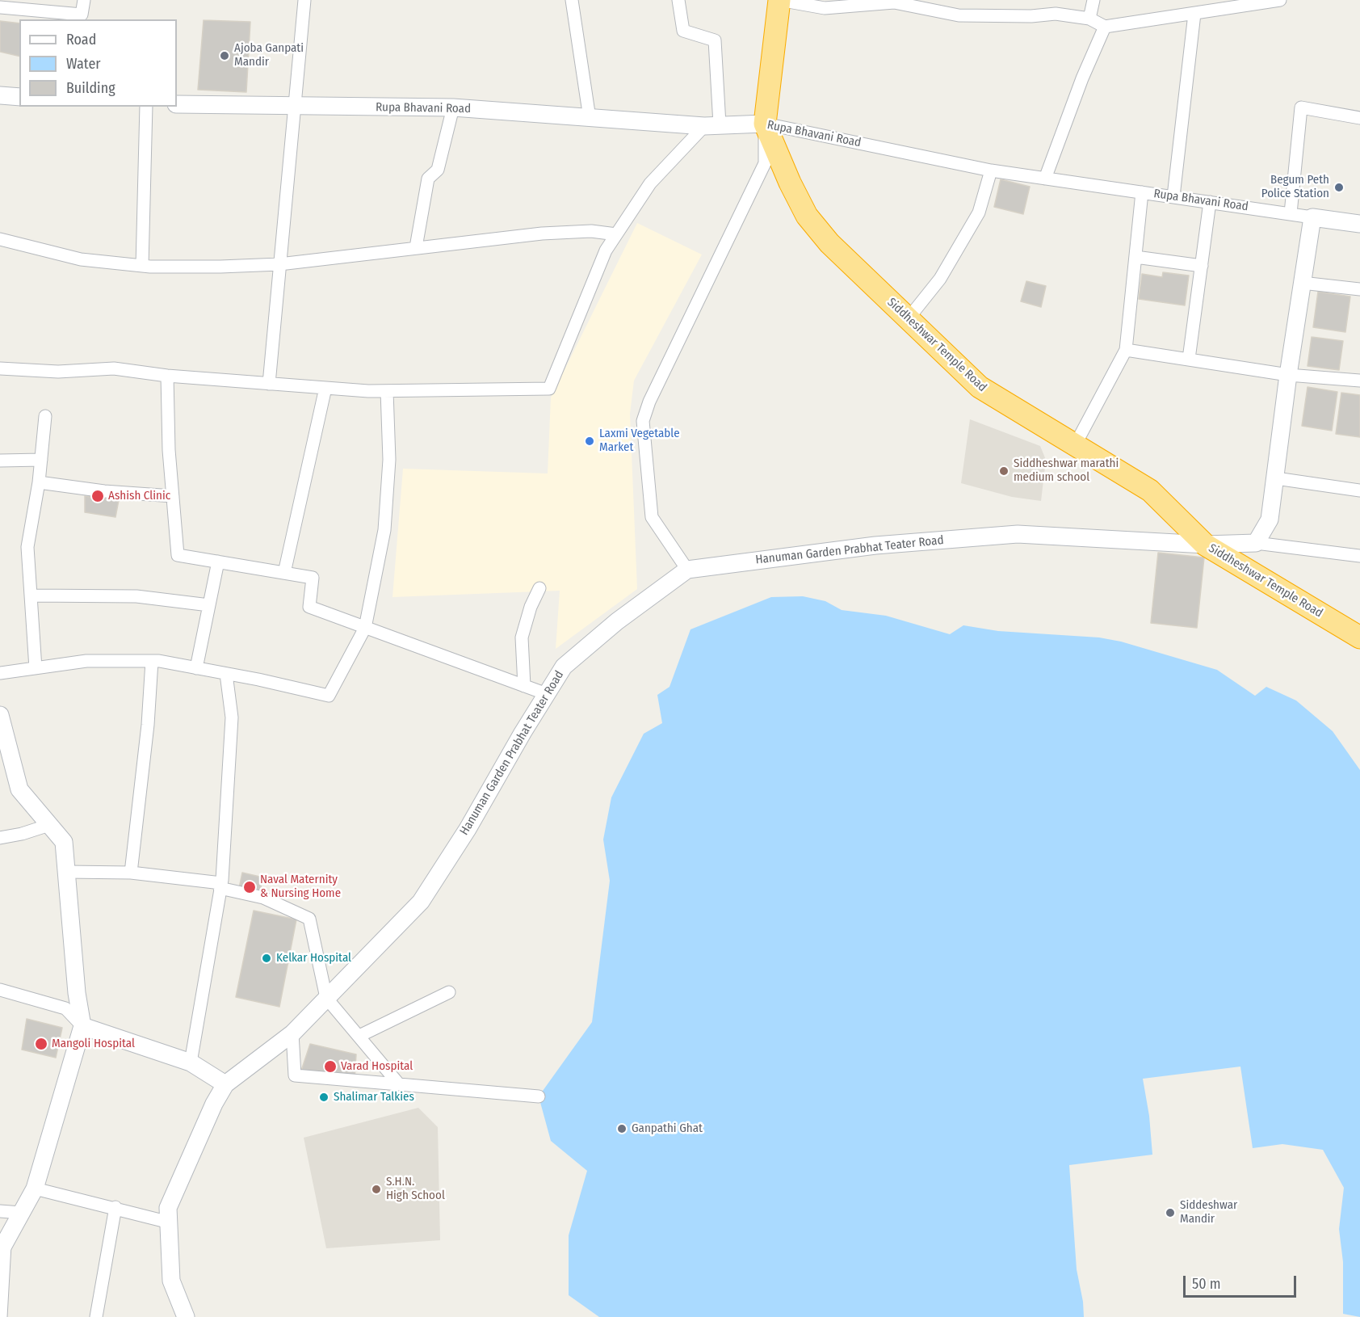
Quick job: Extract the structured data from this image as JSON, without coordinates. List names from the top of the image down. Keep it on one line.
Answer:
{"streets":{"highway":["Siddheshwar Temple Road"],"street":["Rupa Bhavani Road","Hanuman Garden Prabhat Teater Road"]},"crossings":[["Rupa Bhavani Road","Siddheshwar Temple Road"],["Siddheshwar Temple Road","Hanuman Garden Prabhat Teater Road"]],"places":["Ajoba Ganpati Mandir","Begum Peth Police Station","Laxmi Vegetable Market","Siddheshwar marathi medium school","Ashish Clinic","Naval Maternity & Nursing Home","Kelkar Hospital","Mangoli Hospital","Varad Hospital","Shalimar Talkies","Ganpathi Ghat","S.H.N. High School","Siddeshwar Mandir"],"legend":["Road","Water","Building"],"scale_bar":"50 m"}
